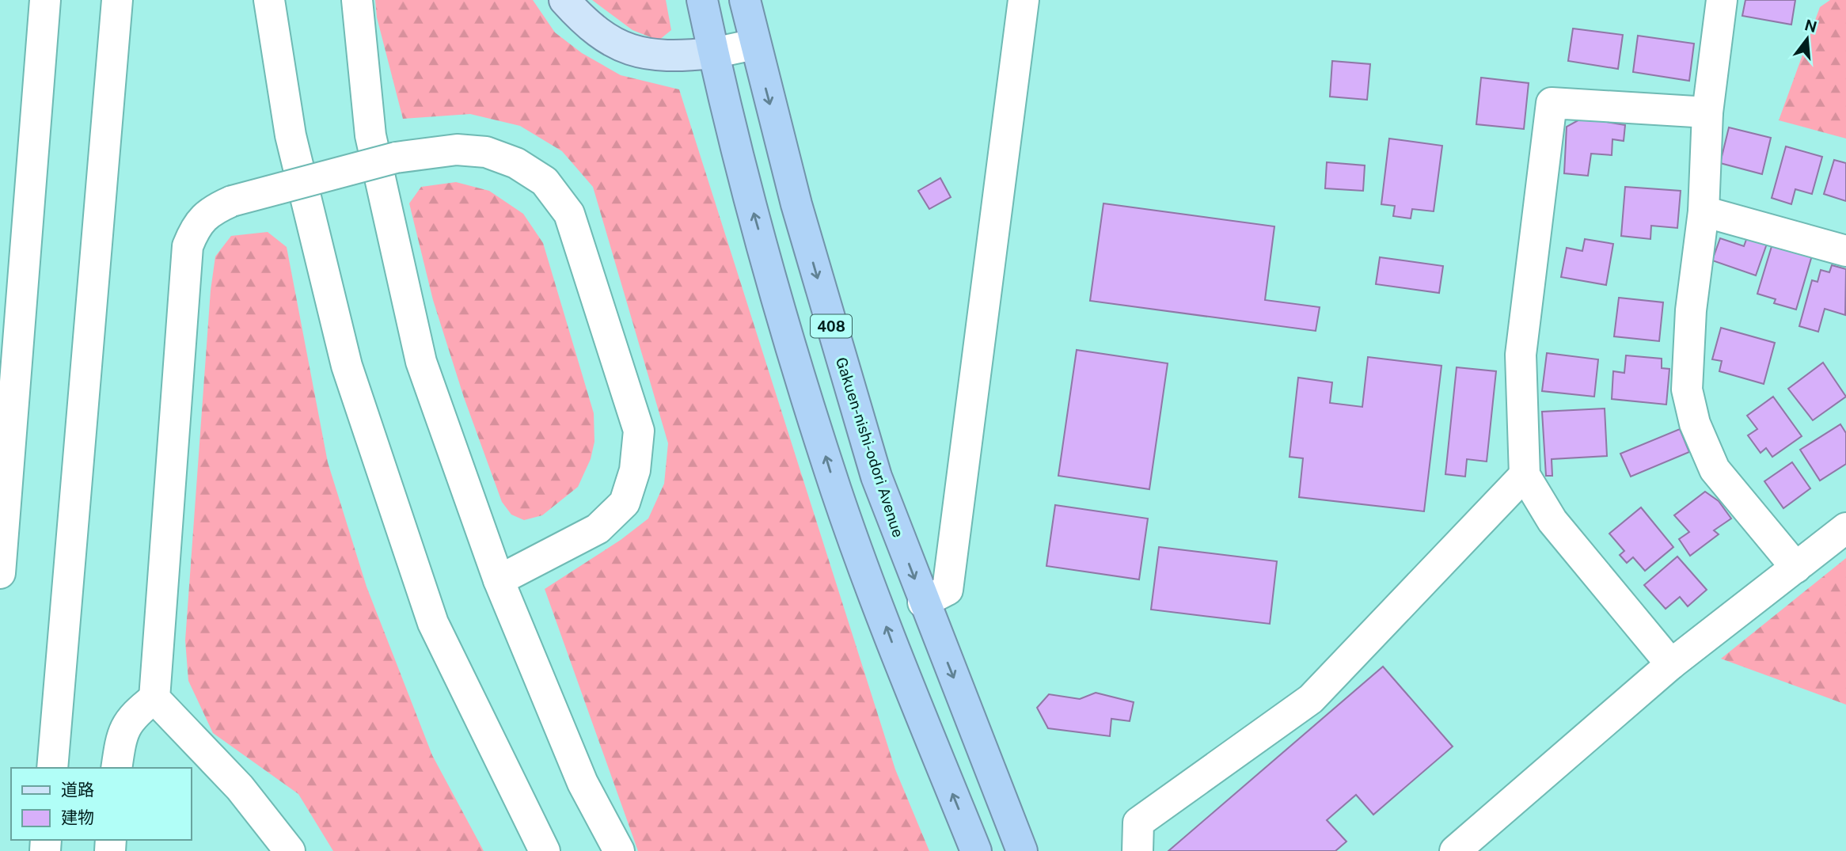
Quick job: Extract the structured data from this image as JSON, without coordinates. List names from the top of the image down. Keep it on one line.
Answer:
{"streets":{"highway":["408","Gakuen-nishi-odori Avenue"]},"legend":["道路","建物"],"north":"top"}
